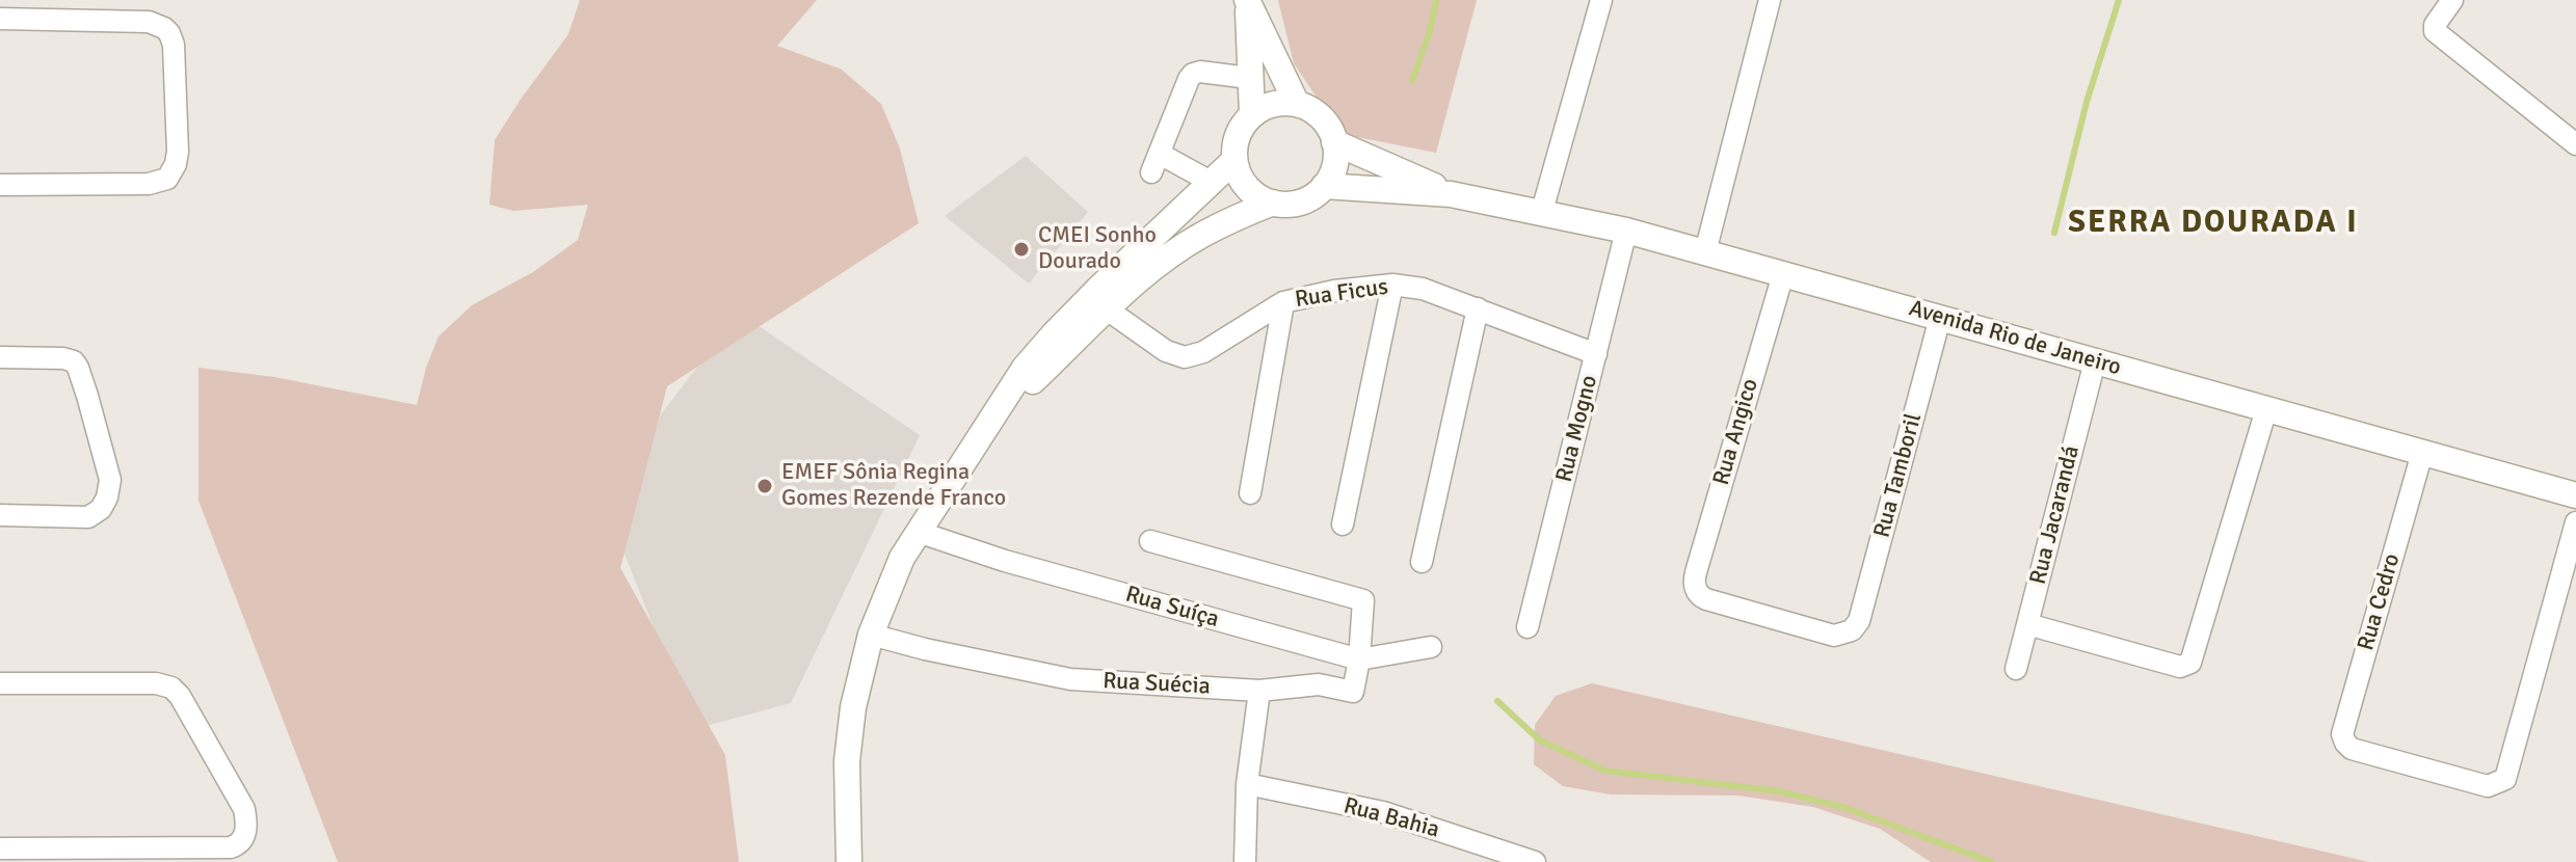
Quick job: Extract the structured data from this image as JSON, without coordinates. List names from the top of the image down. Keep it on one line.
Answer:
{"streets":{"street":["Rua Ficus","Avenida Rio de Janeiro","Rua Mogno","Rua Angico","Rua Tamboril","Rua Jacarandá","Rua Cedro","Rua Suíça","Rua Suécia","Rua Bahia"]},"crossings":[["Rua Ficus","Rua Mogno"],["Avenida Rio de Janeiro","Rua Mogno"],["Avenida Rio de Janeiro","Rua Angico"],["Avenida Rio de Janeiro","Rua Tamboril"],["Avenida Rio de Janeiro","Rua Jacarandá"],["Avenida Rio de Janeiro","Rua Cedro"],["Rua Angico","Rua Tamboril"],["Rua Suíça","Rua Suécia"]],"districts":["SERRA DOURADA I"],"places":["CMEI Sonho Dourado","EMEF Sônia Regina Gomes Rezende Franco"]}
